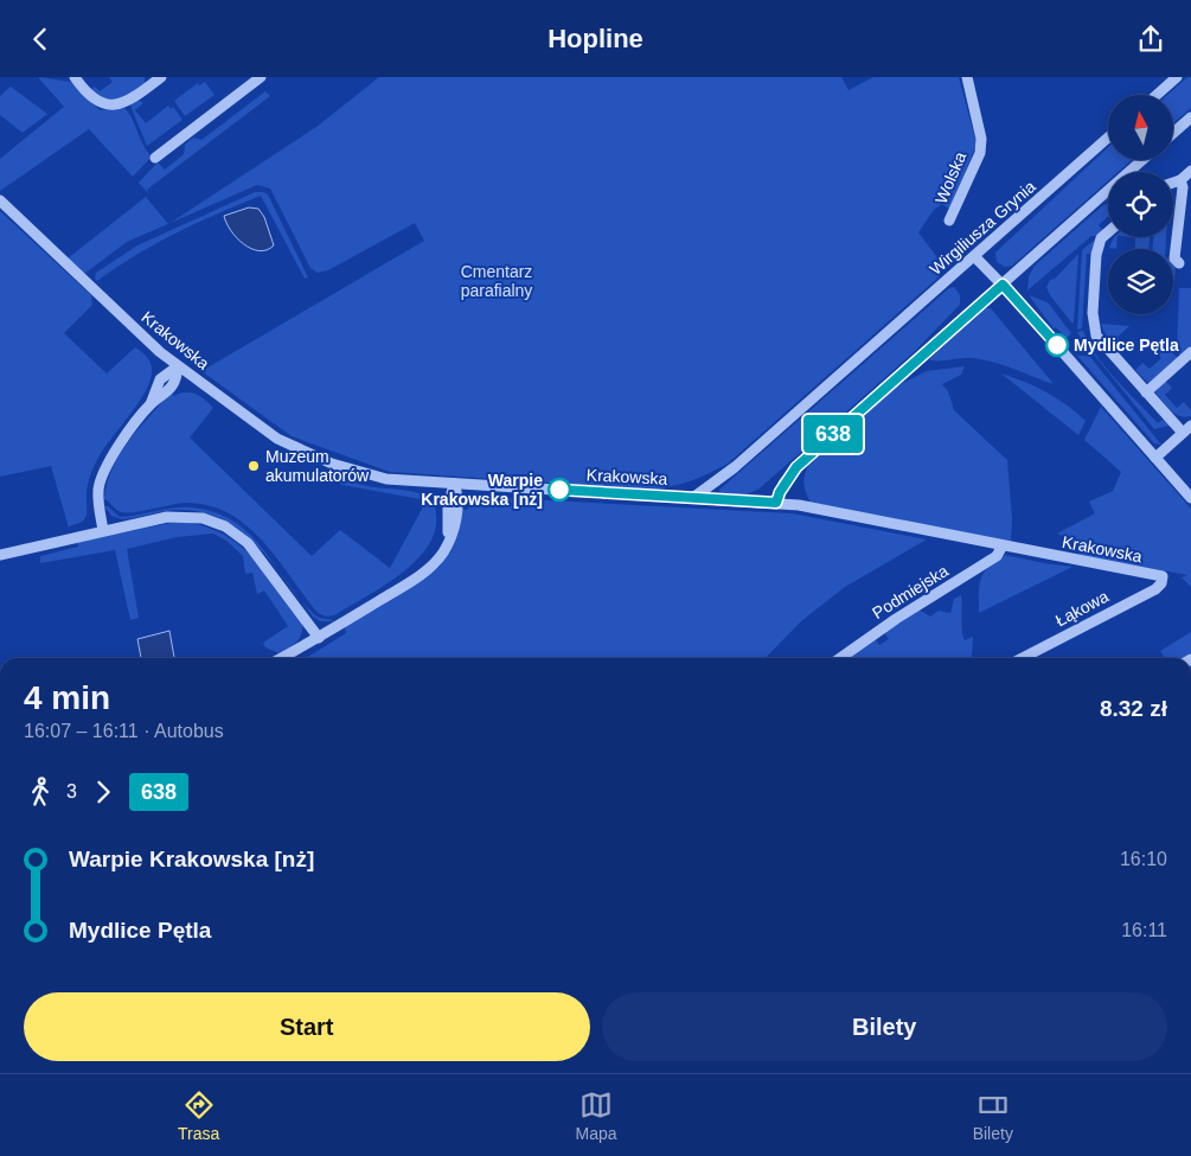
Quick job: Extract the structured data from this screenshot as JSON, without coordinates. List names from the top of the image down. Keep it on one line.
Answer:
{"streets":{"street":["Wolska","Wirgiliusza Grynia","Krakowska","Podmiejska","Łąkowa"]},"crossings":[["Wirgiliusza Grynia","Krakowska"],["Krakowska","Podmiejska"],["Krakowska","Łąkowa"]],"parks":["Cmentarz parafialny"],"places":["Mydlice Pętla","Muzeum akumulatorów","Warpie Krakowska [nż]"],"lines":["bus line 638"],"north":"top","page":{"header":"Hopline","on_map":"638","heading":["4 min","16:07 – 16:11 · Autobus","8.32 zł"],"legs":["3","638"],"list":[{"name":"Warpie Krakowska [nż]","value":"16:10"},{"name":"Mydlice Pętla","value":"16:11"}],"buttons":["Start","Bilety"],"tabs":["Trasa","Mapa","Bilety"]}}
